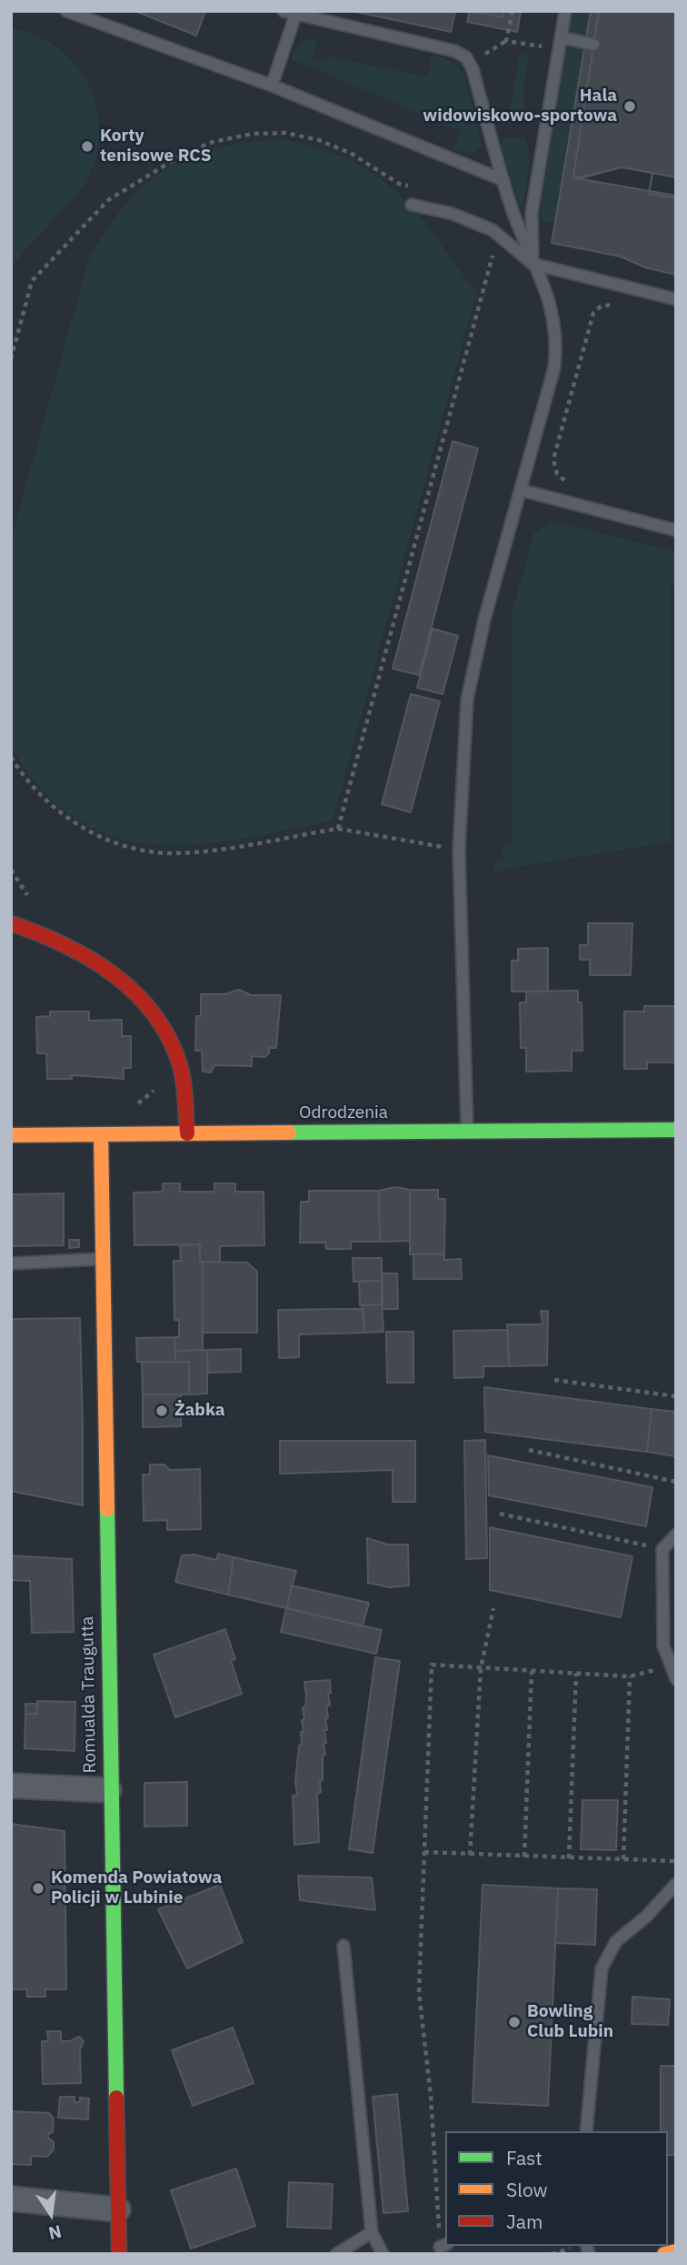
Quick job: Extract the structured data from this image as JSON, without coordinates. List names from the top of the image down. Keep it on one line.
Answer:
{"streets":{"street":["Odrodzenia","Romualda Traugutta"]},"crossings":[["Odrodzenia","Romualda Traugutta"]],"places":["Hala widowiskowo-sportowa","Korty tenisowe RCS","Żabka","Komenda Powiatowa Policji w Lubinie","Bowling Club Lubin"],"legend":["Fast","Slow","Jam"],"north":"bottom"}
